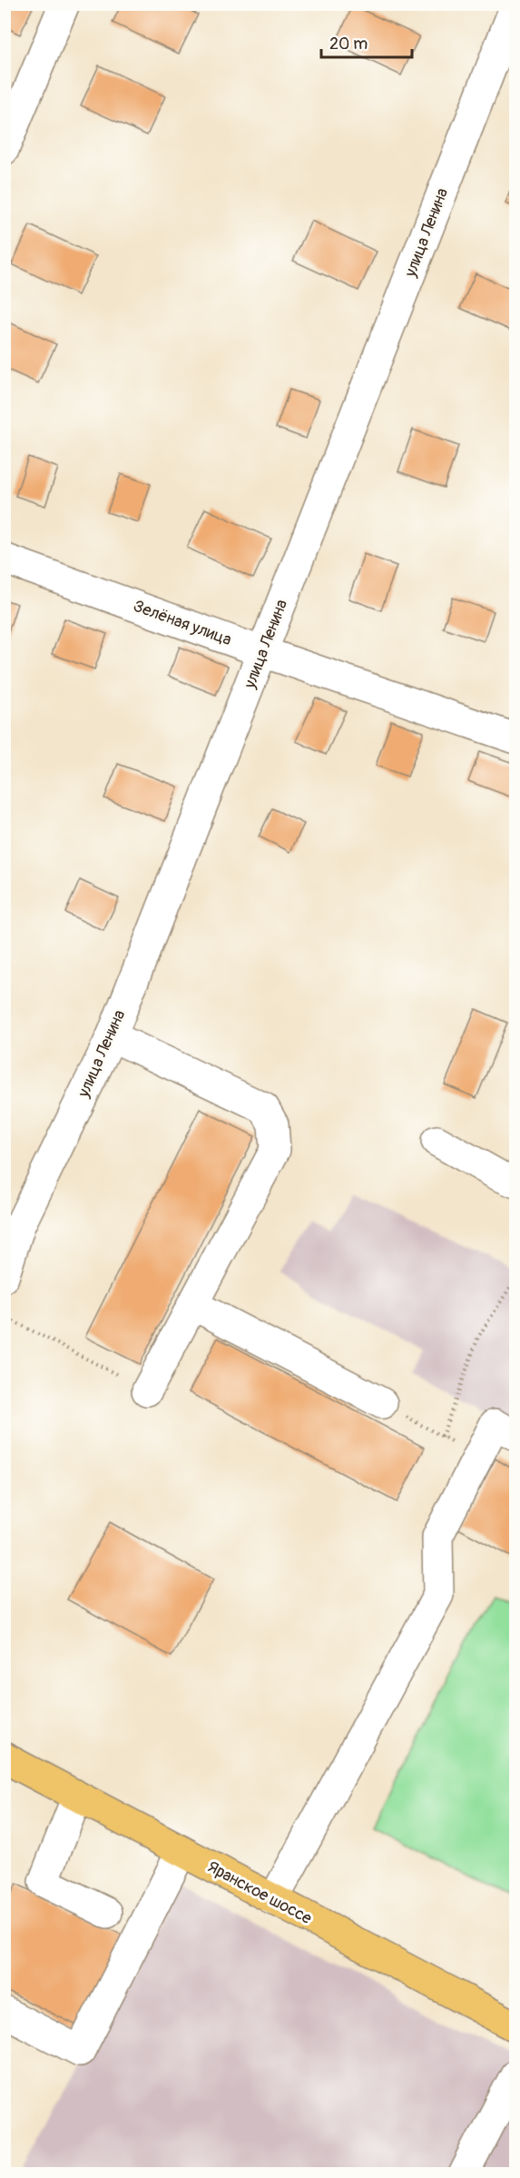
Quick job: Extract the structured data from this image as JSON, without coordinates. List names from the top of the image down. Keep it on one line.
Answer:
{"streets":{"main road":["Яранское шоссе"],"street":["улица Ленина","Зелёная улица"]},"crossings":[["улица Ленина","Зелёная улица"]],"scale_bar":"20 m"}
